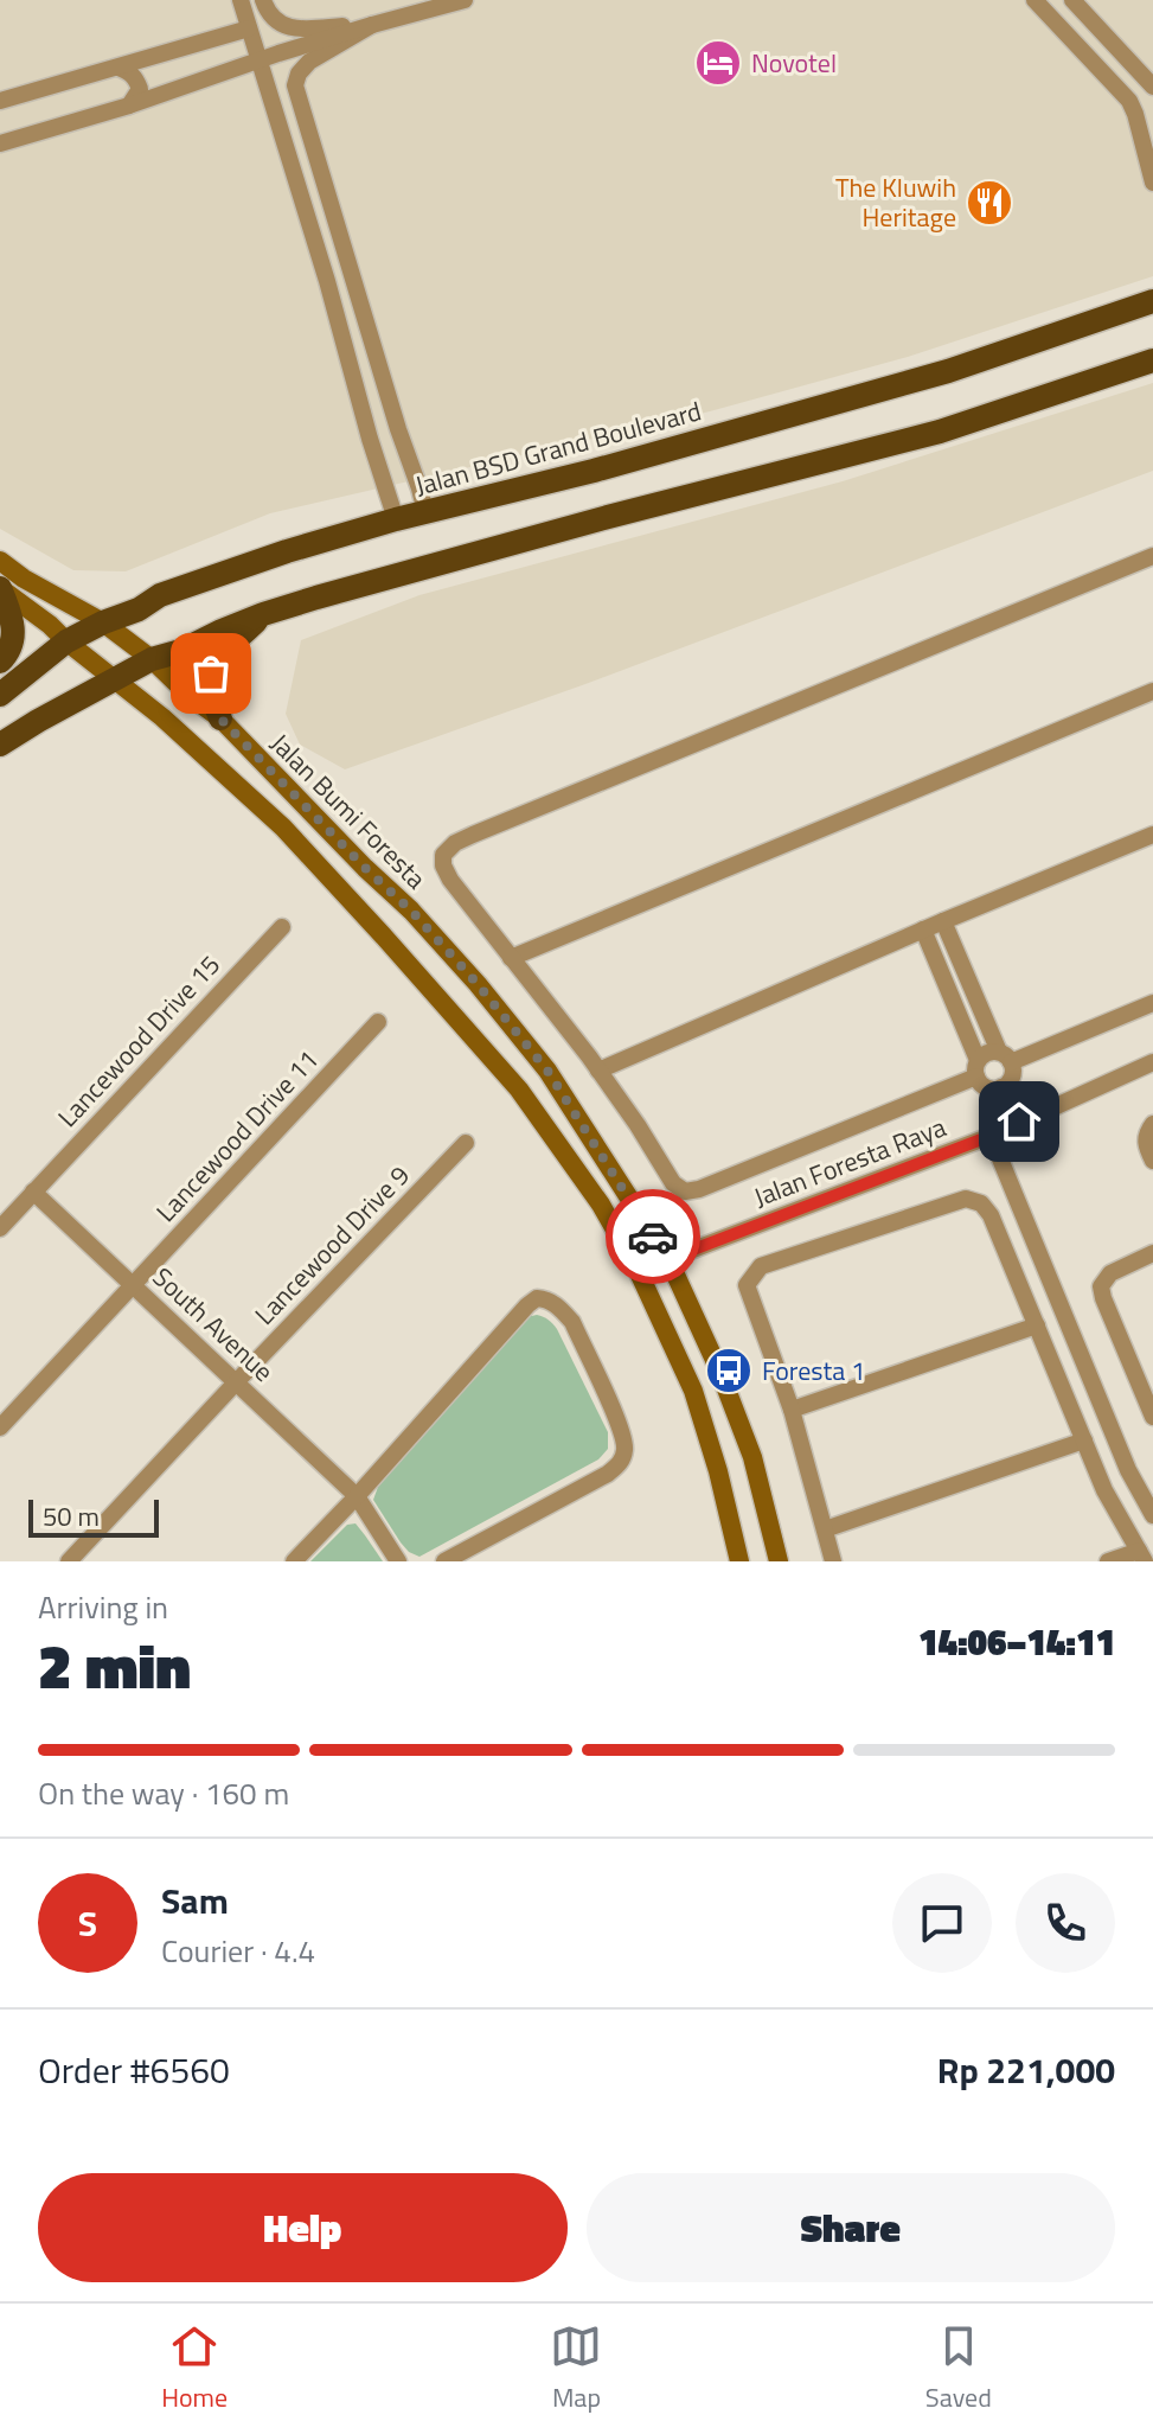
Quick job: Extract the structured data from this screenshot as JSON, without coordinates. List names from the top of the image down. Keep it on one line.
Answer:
{"streets":{"main road":["Jalan BSD Grand Boulevard","Jalan Bumi Foresta"],"street":["Lancewood Drive 15","Lancewood Drive 11","Jalan Foresta Raya","Lancewood Drive 9","South Avenue"]},"crossings":[["Jalan BSD Grand Boulevard","Jalan Bumi Foresta"],["Jalan Bumi Foresta","Jalan Foresta Raya"],["Lancewood Drive 15","South Avenue"],["Lancewood Drive 11","South Avenue"],["Lancewood Drive 9","South Avenue"]],"places":{"hotel":["Novotel"],"restaurant":["The Kluwih Heritage"],"bus stop":["Foresta 1"]},"scale_bar":"50 m","page":{"scale":"50 m","heading":["2 min","Arriving in","14:06–14:11"],"panel":["Sam","Courier · 4.4","Order #6560","Rp 221,000"],"bar":"On the way · 160 m","round":"S","buttons":["Help","Share"],"tabs":["Home","Map","Saved"]}}
